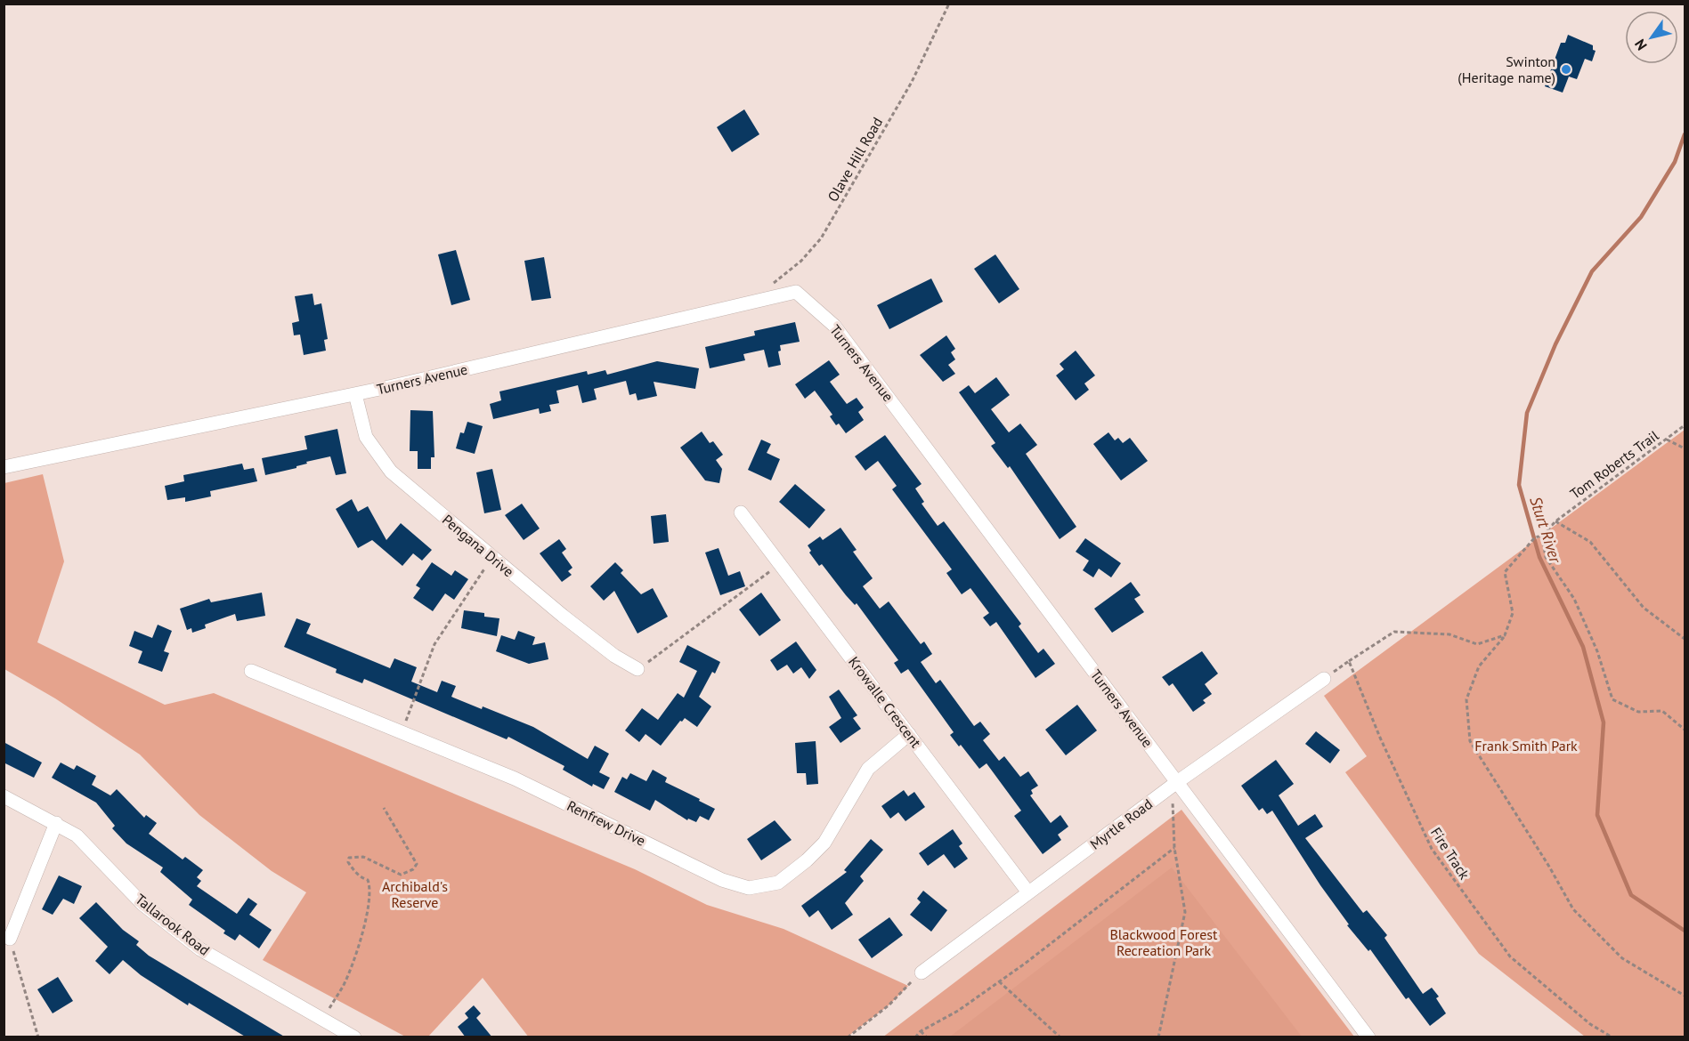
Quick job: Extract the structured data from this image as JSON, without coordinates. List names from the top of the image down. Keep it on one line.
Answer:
{"streets":{"street":["Turners Avenue","Pengana Drive","Krowalle Crescent","Renfrew Drive","Myrtle Road","Tallarook Road"],"path":["Olave Hill Road","Tom Roberts Trail","Fire Track"]},"crossings":[["Turners Avenue","Pengana Drive"],["Turners Avenue","Myrtle Road"],["Krowalle Crescent","Renfrew Drive"],["Krowalle Crescent","Myrtle Road"]],"water":["Sturt River"],"parks":["Frank Smith Park","Archibald's Reserve","Blackwood Forest Recreation Park"],"places":["Swinton (Heritage name)"],"north":"bottom left"}
